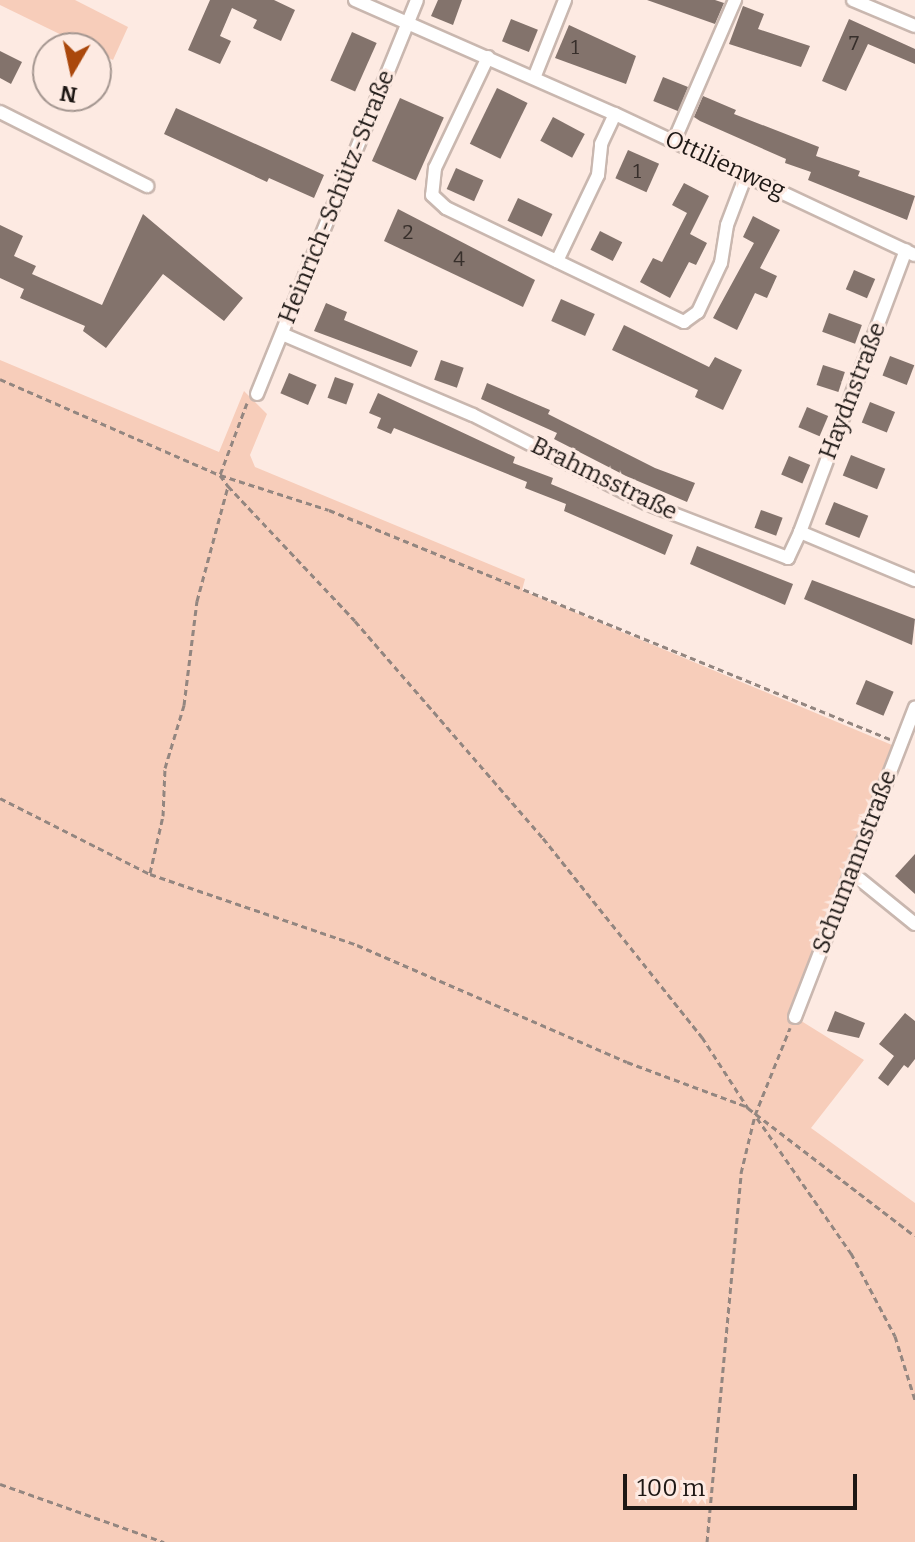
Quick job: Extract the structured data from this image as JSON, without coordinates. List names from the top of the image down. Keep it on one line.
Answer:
{"streets":{"street":["Ottilienweg","Heinrich-Schütz-Straße","Haydnstraße","Brahmsstraße","Schumannstraße"]},"crossings":[["Ottilienweg","Heinrich-Schütz-Straße"],["Ottilienweg","Haydnstraße"],["Heinrich-Schütz-Straße","Brahmsstraße"],["Haydnstraße","Brahmsstraße"]],"house_numbers":["7","1","1","2","4"],"scale_bar":"100 m","north":"bottom"}
